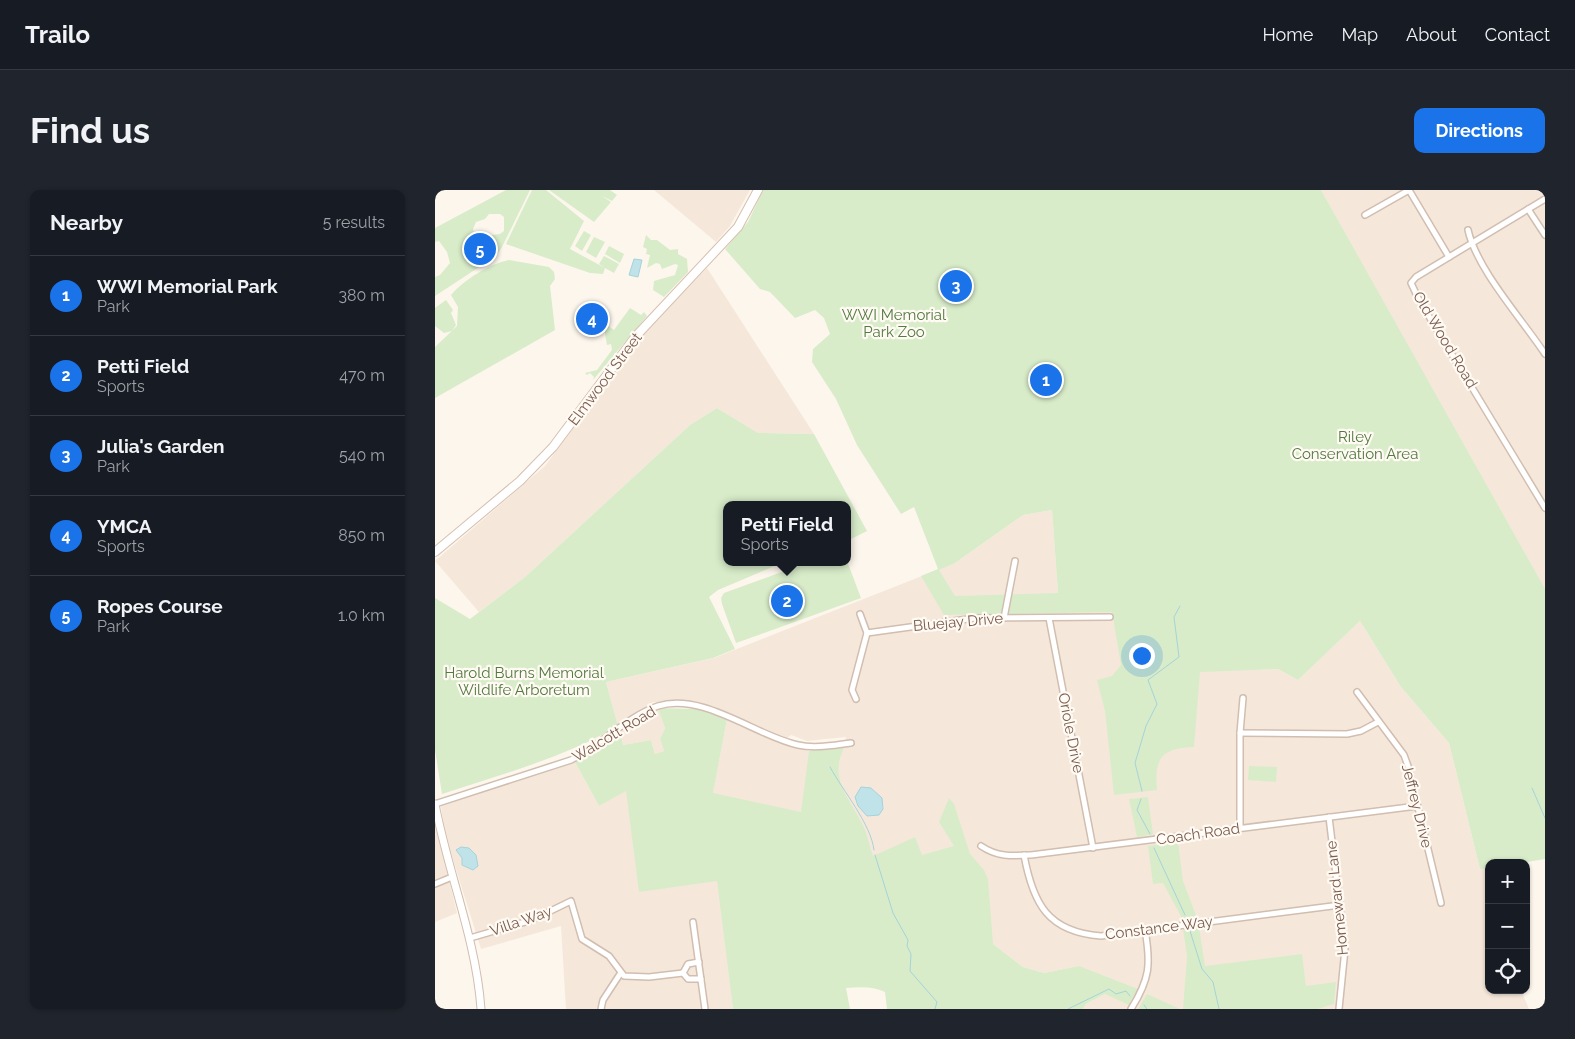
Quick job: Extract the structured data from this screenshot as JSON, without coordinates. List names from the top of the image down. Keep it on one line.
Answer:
{"streets":{"main road":["Elmwood Street"],"street":["Old Wood Road","Bluejay Drive","Oriole Drive","Walcott Road","Jeffrey Drive","Coach Road","Homeward Lane","Villa Way","Constance Way"]},"crossings":[["Bluejay Drive","Oriole Drive"],["Oriole Drive","Coach Road"],["Jeffrey Drive","Coach Road"],["Coach Road","Homeward Lane"],["Coach Road","Constance Way"],["Homeward Lane","Constance Way"]],"parks":["WWI Memorial Park Zoo","Riley Conservation Area","Harold Burns Memorial Wildlife Arboretum"],"page":{"header":"Trailo","nav":["Home","Map","About","Contact"],"buttons":"Directions","title":"Find us","heading":["Nearby","5 results"],"pins":["5","3","4","1","2"],"list":[{"mark":"1","name":"WWI Memorial Park","note":"Park","value":"380 m"},{"mark":"2","name":"Petti Field","note":"Sports","value":"470 m"},{"mark":"3","name":"Julia's Garden","note":"Park","value":"540 m"},{"mark":"4","name":"YMCA","note":"Sports","value":"850 m"},{"mark":"5","name":"Ropes Course","note":"Park","value":"1.0 km"}],"popup":["Petti Field","Sports"],"map_buttons":["+","−"]}}
